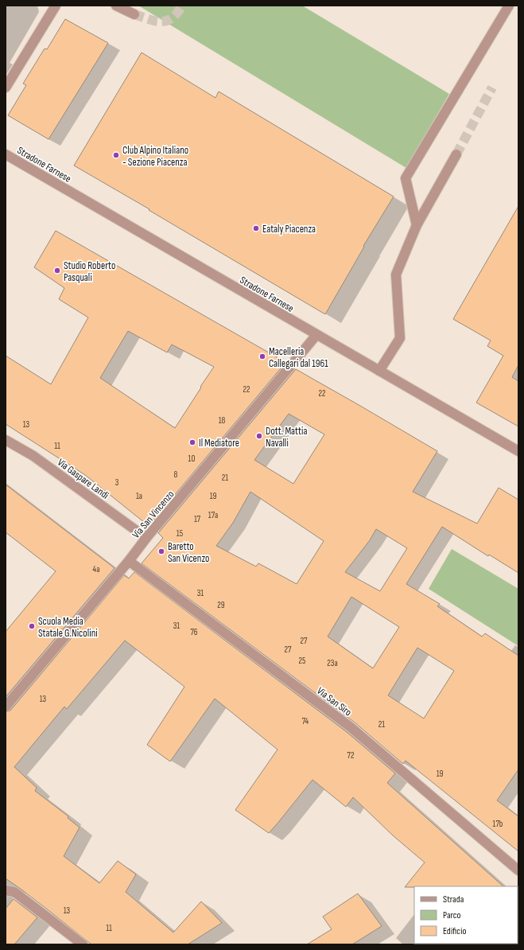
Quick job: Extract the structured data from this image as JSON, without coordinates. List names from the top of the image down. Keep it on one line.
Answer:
{"streets":{"street":["Stradone Farnese","Via Gaspare Landi","Via San Vincenzo","Via San Siro"]},"crossings":[["Stradone Farnese","Via San Vincenzo"],["Via Gaspare Landi","Via San Vincenzo"],["Via San Vincenzo","Via San Siro"]],"places":["Club Alpino Italiano - Sezione Piacenza","Eataly Piacenza","Studio Roberto Pasquali","Macelleria Callegari dal 1961","Dott. Mattia Navalli","Il Mediatore","Baretto San Vicenzo","Scuola Media Statale G.Nicolini"],"house_numbers":["22","22","18","13","11","10","8","21","3","1a","19","17a","17","15","4a","31","29","31","76","27","27","25","23a","13","74","21","72","19","17b","13","11"],"legend":["Strada","Parco","Edificio"]}
